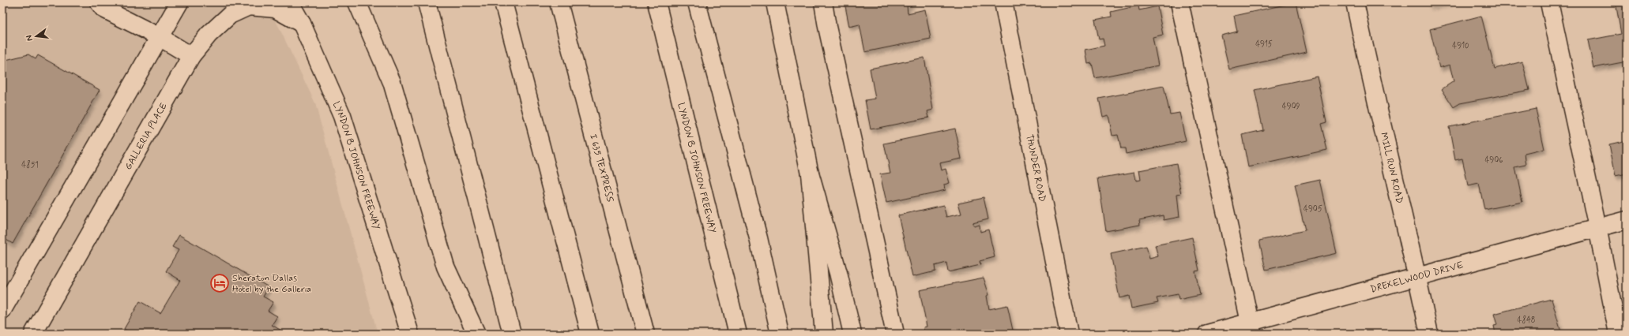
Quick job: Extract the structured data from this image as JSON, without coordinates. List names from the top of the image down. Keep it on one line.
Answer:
{"streets":{"main road":["GALLERIA PLACE","LYNDON B JOHNSON FREEWAY","I 635 TEXPRESS","THUNDER ROAD","MILL RUN ROAD","DREXELWOOD DRIVE"]},"crossings":[["GALLERIA PLACE","LYNDON B JOHNSON FREEWAY"],["MILL RUN ROAD","DREXELWOOD DRIVE"]],"places":{"hotel":["Sheraton Dallas Hotel by the Galleria"]},"house_numbers":["4915","4910","4909","4906","4851","4905","4848"],"north":"left"}
